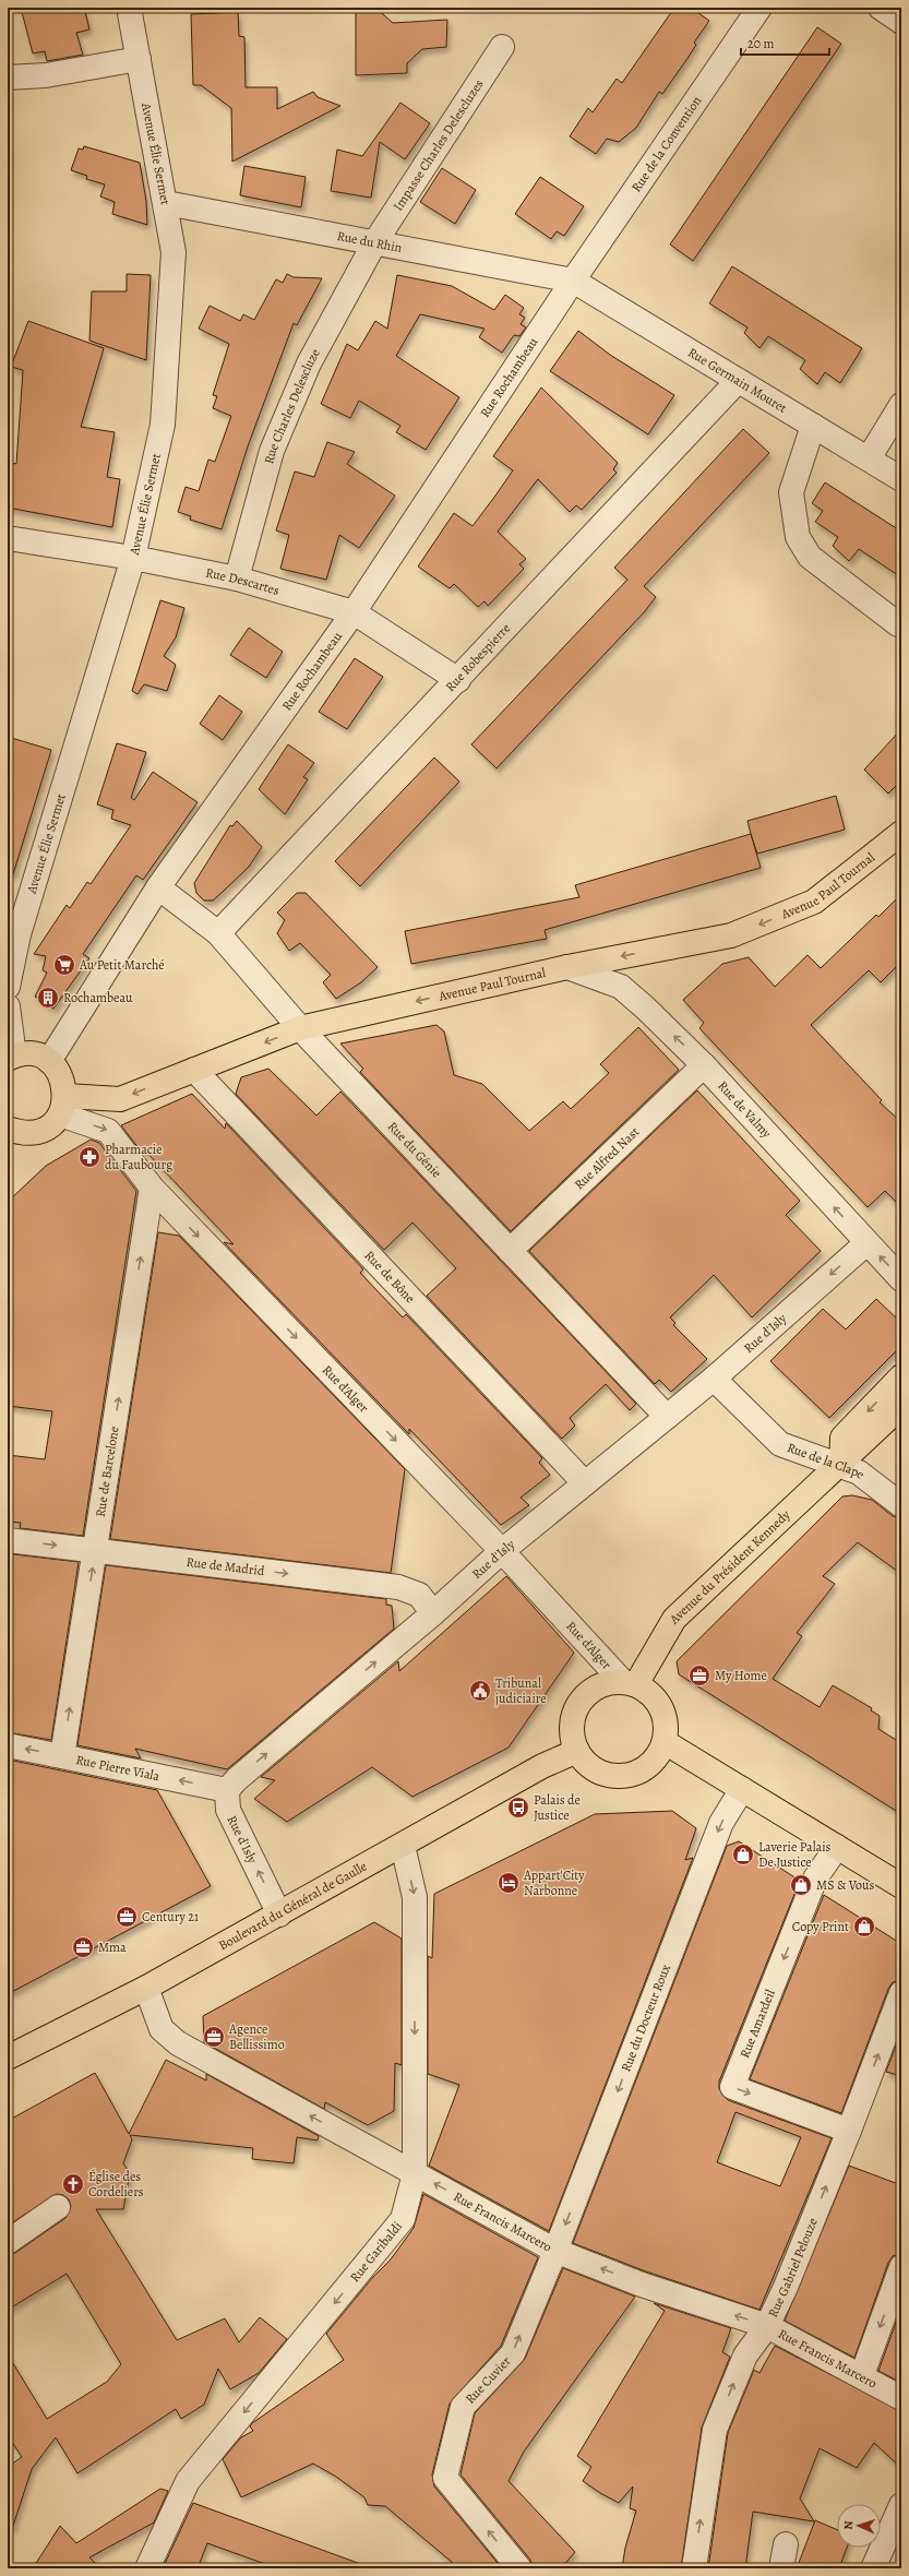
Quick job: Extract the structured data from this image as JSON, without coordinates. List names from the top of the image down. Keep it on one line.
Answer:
{"streets":{"main road":["Avenue Paul Tournal","Avenue du Président Kennedy","Boulevard du Général de Gaulle"],"street":["Rue de la Convention","Impasse Charles Delescluzes","Avenue Élie Sermet","Rue du Rhin","Rue Rochambeau","Rue Germain Mouret","Rue Charles Delescluze","Rue Descartes","Rue Robespierre","Rue de Valmy","Rue du Génie","Rue Alfred Nast","Rue de Bône","Rue d'Isly","Rue d'Alger","Rue de la Clape","Rue de Barcelone","Rue de Madrid","Rue Pierre Viala","Rue du Docteur Roux","Rue Amardeil","Rue Francis Marcero","Rue Garibaldi","Rue Gabriel Pelouze","Rue Cuvier"]},"crossings":[["Rue de la Convention","Rue du Rhin"],["Rue de la Convention","Rue Rochambeau"],["Rue de la Convention","Rue Germain Mouret"],["Impasse Charles Delescluzes","Rue du Rhin"],["Impasse Charles Delescluzes","Rue Charles Delescluze"],["Avenue Élie Sermet","Rue du Rhin"],["Avenue Élie Sermet","Rue Descartes"],["Rue du Rhin","Rue Rochambeau"],["Rue du Rhin","Rue Germain Mouret"],["Rue du Rhin","Rue Charles Delescluze"],["Rue Rochambeau","Rue Germain Mouret"],["Rue Rochambeau","Rue Descartes"],["Rue Rochambeau","Rue du Génie"],["Rue Germain Mouret","Rue Robespierre"],["Rue Charles Delescluze","Rue Descartes"],["Rue Descartes","Rue Robespierre"],["Rue Robespierre","Rue du Génie"],["Avenue Paul Tournal","Rue de Valmy"],["Avenue Paul Tournal","Rue du Génie"],["Avenue Paul Tournal","Rue de Bône"],["Avenue Paul Tournal","Rue d'Alger"],["Rue de Valmy","Rue Alfred Nast"],["Rue de Valmy","Rue d'Isly"],["Rue du Génie","Rue Alfred Nast"],["Rue du Génie","Rue d'Isly"],["Rue de Bône","Rue d'Isly"],["Rue d'Isly","Rue d'Alger"],["Rue d'Isly","Rue de la Clape"],["Rue d'Isly","Rue de Madrid"],["Rue d'Isly","Rue Pierre Viala"],["Rue d'Isly","Boulevard du Général de Gaulle"],["Rue d'Alger","Rue de Barcelone"],["Rue d'Alger","Avenue du Président Kennedy"],["Rue d'Alger","Boulevard du Général de Gaulle"],["Rue de la Clape","Avenue du Président Kennedy"],["Rue de Barcelone","Rue de Madrid"],["Rue de Barcelone","Rue Pierre Viala"],["Avenue du Président Kennedy","Boulevard du Général de Gaulle"],["Boulevard du Général de Gaulle","Rue Francis Marcero"],["Boulevard du Général de Gaulle","Rue Garibaldi"],["Rue du Docteur Roux","Rue Francis Marcero"],["Rue du Docteur Roux","Rue Cuvier"],["Rue Amardeil","Rue Gabriel Pelouze"],["Rue Francis Marcero","Rue Garibaldi"],["Rue Francis Marcero","Rue Gabriel Pelouze"],["Rue Francis Marcero","Rue Cuvier"]],"one_way":["Avenue Paul Tournal","Rue de Valmy","Rue d'Alger","Rue de Barcelone","Rue de Madrid","Rue Pierre Viala","Rue du Docteur Roux","Rue Francis Marcero","Rue Garibaldi","Rue Cuvier"],"places":{"supermarket":["Au Petit Marché"],"building":["Rochambeau"],"pharmacy":["Pharmacie du Faubourg"],"office":["My Home","Century 21","Mma","Agence Bellissimo"],"public building":["Tribunal judiciaire"],"bus stop":["Palais de Justice"],"shop":["Laverie Palais De Justice","MS & Vous","Copy Print"],"hotel":["Appart'City Narbonne"],"church":["Église des Cordeliers"]},"scale_bar":"20 m","north":"left"}
